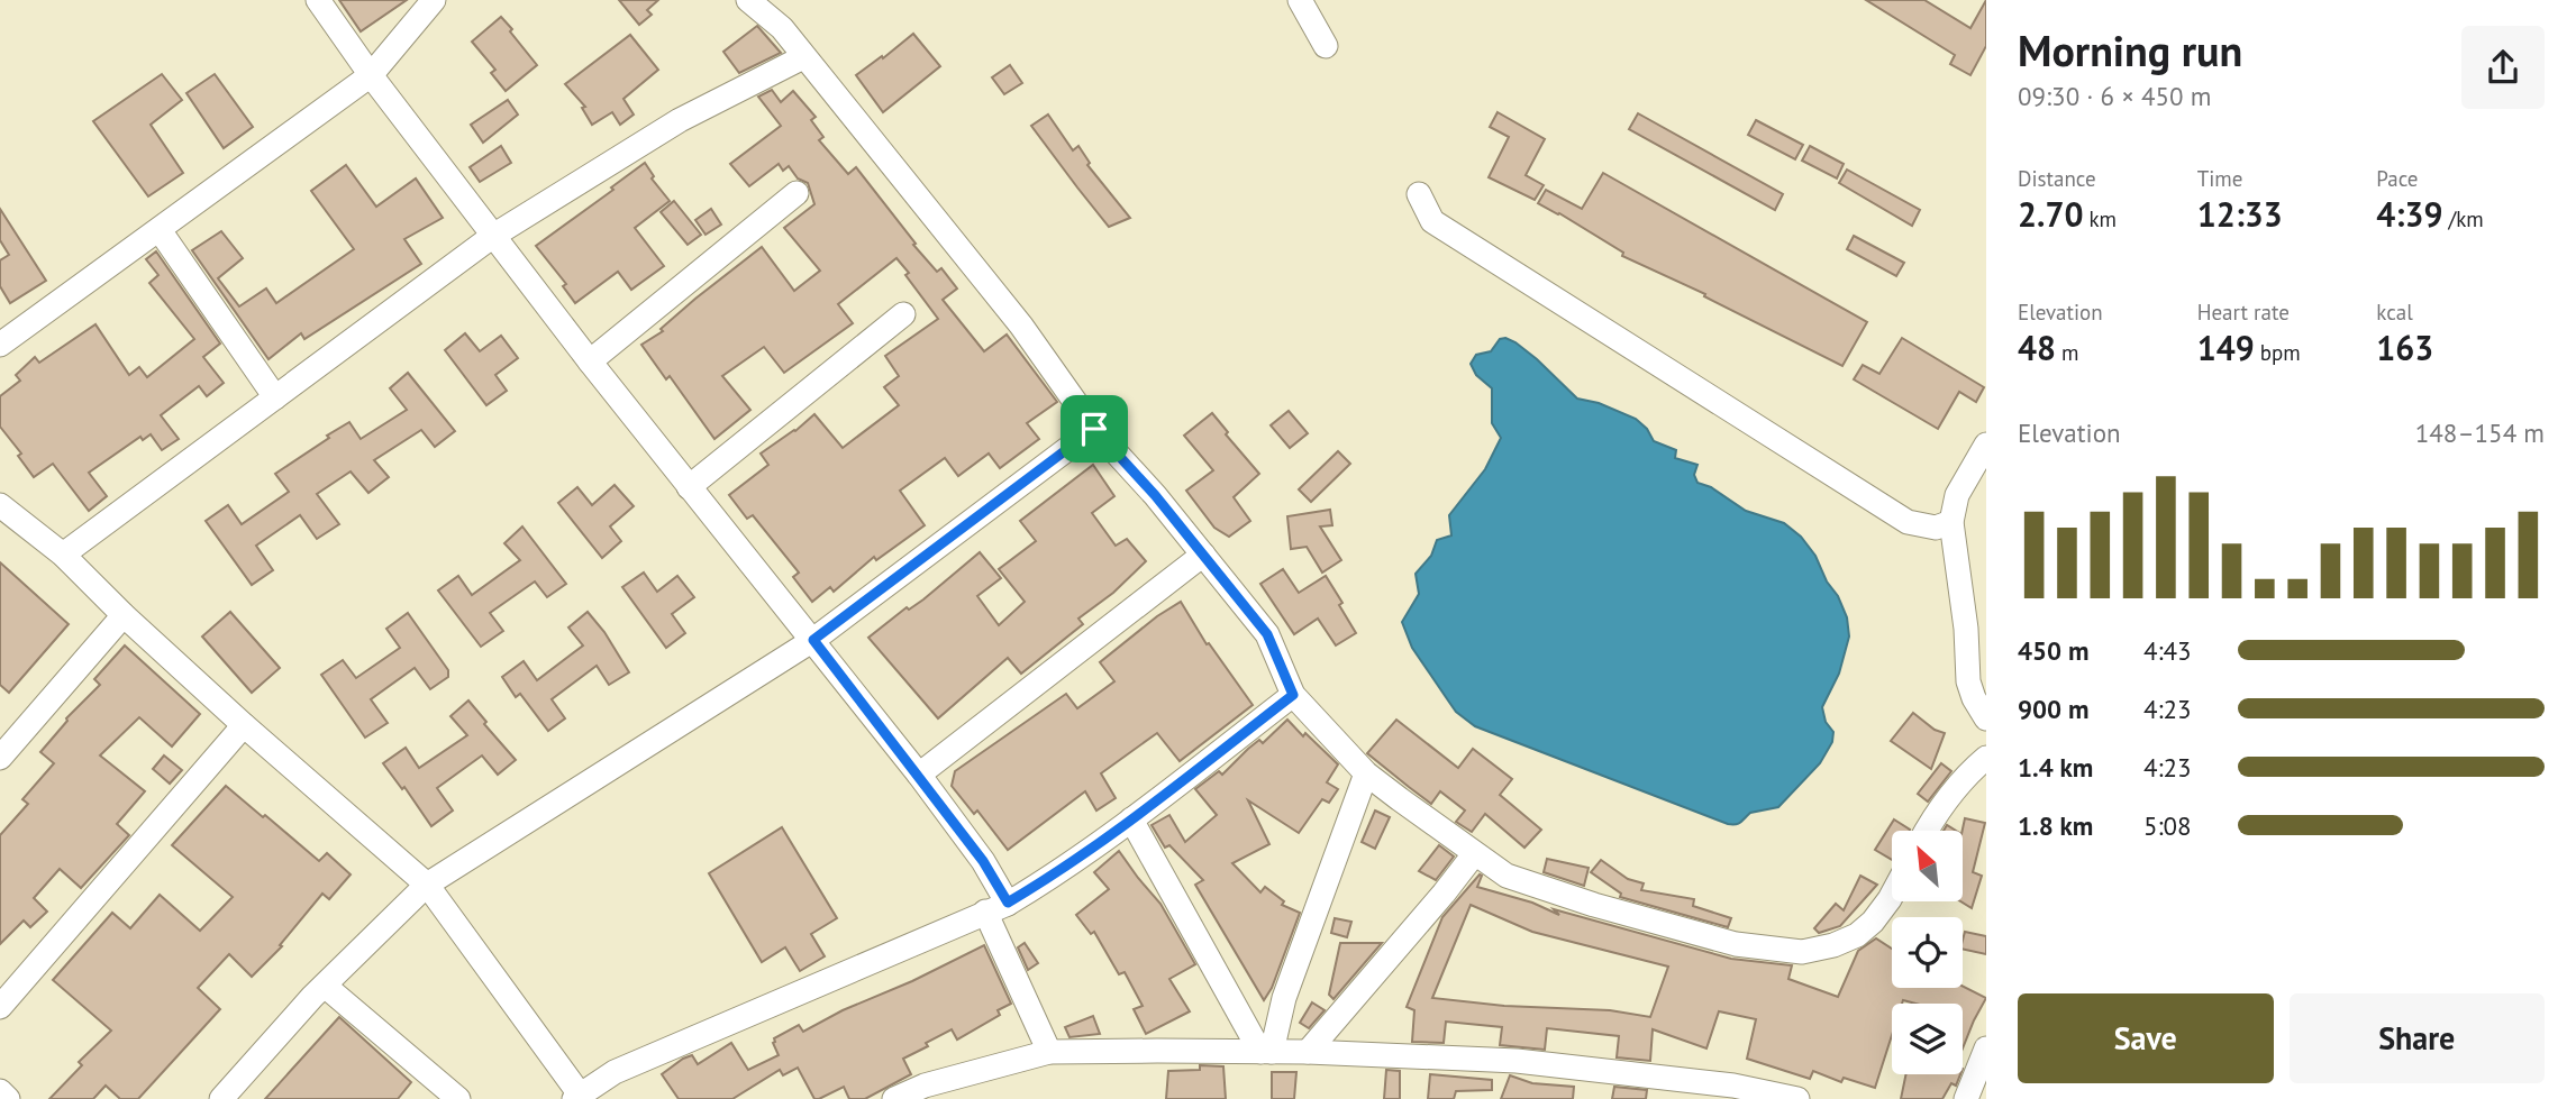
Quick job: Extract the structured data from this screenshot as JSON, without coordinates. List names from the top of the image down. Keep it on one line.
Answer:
{"north":"top left","page":{"heading":["Morning run","09:30 · 6 × 450 m"],"stats":[["Distance","2.70 km"],["Time","12:33"],["Pace","4:39 /km"],["Elevation","48 m"],["Heart rate","149 bpm"],["kcal","163"]],"chart":["Elevation","148–154 m"],"list":[{"name":"450 m","note":"4:43"},{"name":"900 m","note":"4:23"},{"name":"1.4 km","note":"4:23"},{"name":"1.8 km","note":"5:08"}],"buttons":["Save","Share"]}}
